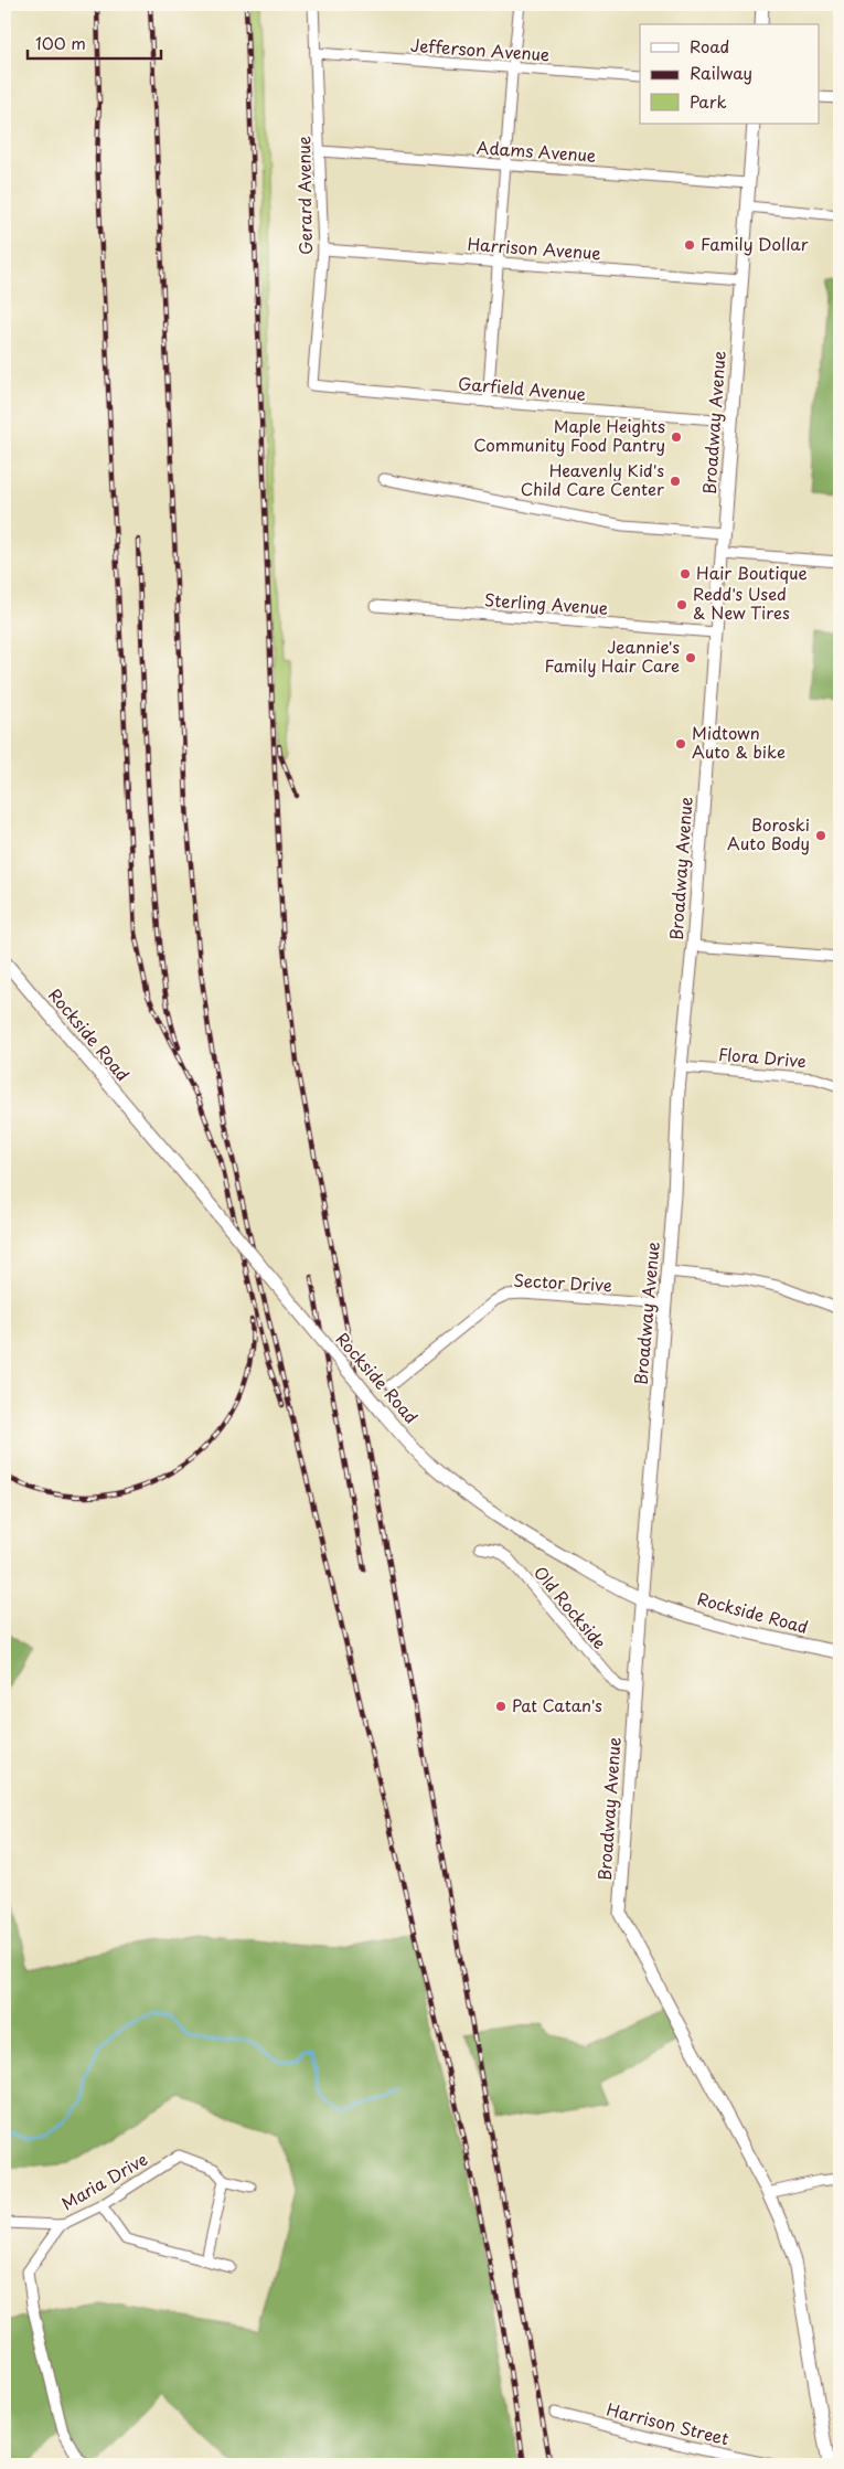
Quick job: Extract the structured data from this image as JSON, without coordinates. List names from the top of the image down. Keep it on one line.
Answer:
{"streets":{"main road":["Broadway Avenue","Rockside Road"],"street":["Jefferson Avenue","Adams Avenue","Gerard Avenue","Harrison Avenue","Garfield Avenue","Sterling Avenue","Flora Drive","Sector Drive","Old Rockside","Maria Drive","Harrison Street"]},"crossings":[["Jefferson Avenue","Gerard Avenue"],["Adams Avenue","Gerard Avenue"],["Adams Avenue","Broadway Avenue"],["Gerard Avenue","Harrison Avenue"],["Gerard Avenue","Garfield Avenue"],["Harrison Avenue","Broadway Avenue"],["Garfield Avenue","Broadway Avenue"],["Broadway Avenue","Sterling Avenue"],["Broadway Avenue","Rockside Road"],["Broadway Avenue","Flora Drive"],["Broadway Avenue","Sector Drive"],["Broadway Avenue","Old Rockside"]],"places":["Family Dollar","Maple Heights Community Food Pantry","Heavenly Kid's Child Care Center","Hair Boutique","Redd's Used & New Tires","Jeannie's Family Hair Care","Midtown Auto & bike","Boroski Auto Body","Pat Catan's"],"legend":["Road","Railway","Park"],"scale_bar":"100 m"}
